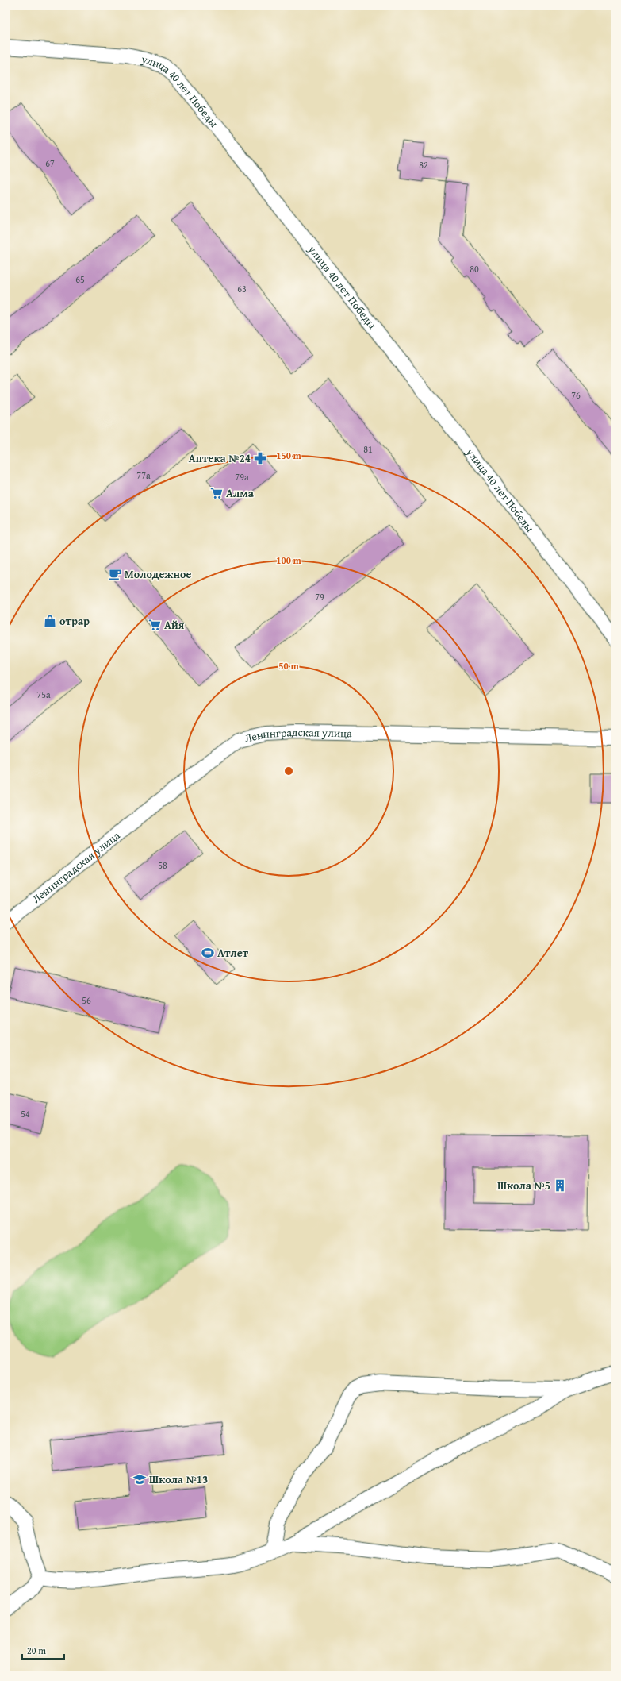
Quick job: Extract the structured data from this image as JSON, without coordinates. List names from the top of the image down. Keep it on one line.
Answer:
{"streets":{"street":["улица 40 лет Победы","Ленинградская улица"]},"places":{"pharmacy":["Аптека №24"],"supermarket":["Алма","Айя"],"cafe":["Молодежное"],"shop":["отрар"],"sports":["Атлет"],"building":["Школа №5"],"school or university":["Школа №13"]},"house_numbers":["67","82","80","65","63","76","81","77а","79а","79","75а","58","56","54"],"scale_bar":"20 m","rings":["150 m","100 m","50 m"]}
